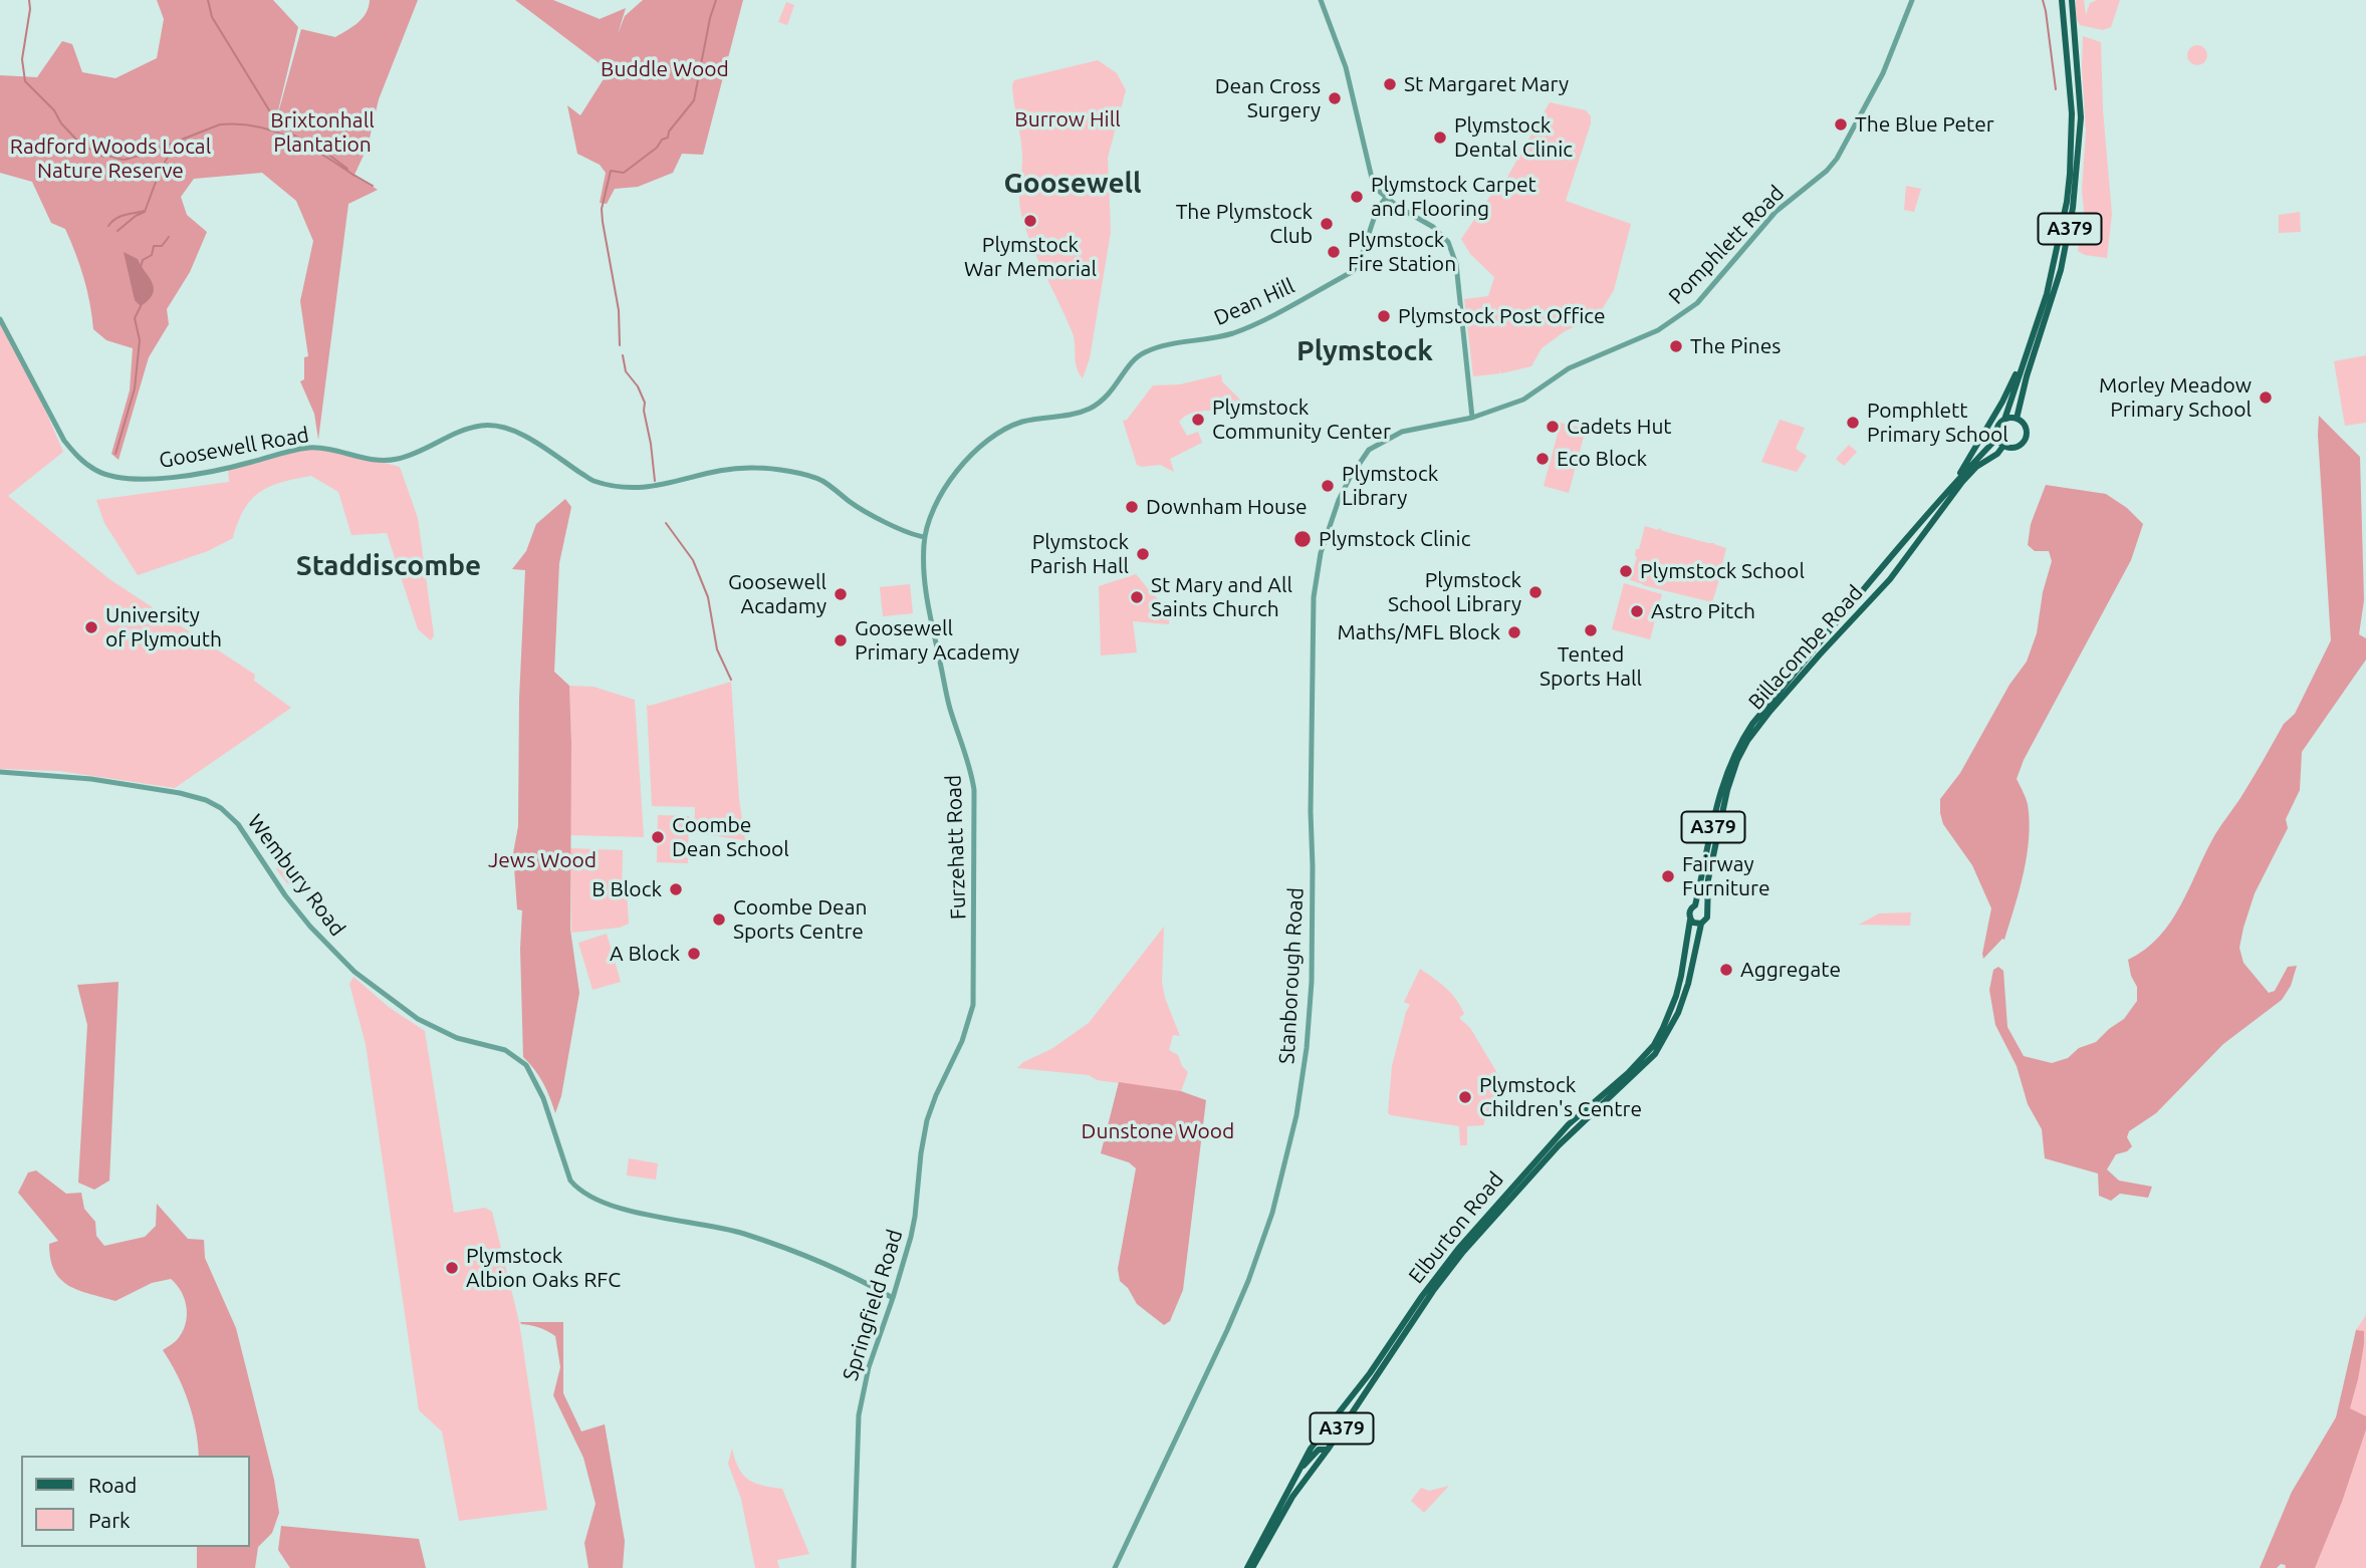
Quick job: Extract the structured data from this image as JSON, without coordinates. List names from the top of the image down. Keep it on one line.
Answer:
{"streets":{"main road":["A379","Billacombe Road","Elburton Road"],"street":["Pomphlett Road","Dean Hill","Goosewell Road","Furzehatt Road","Wembury Road","Stanborough Road","Springfield Road"]},"crossings":[["A379","Billacombe Road"],["A379","Elburton Road"],["Pomphlett Road","Stanborough Road"],["Dean Hill","Furzehatt Road"],["Goosewell Road","Furzehatt Road"],["Billacombe Road","Elburton Road"],["Furzehatt Road","Springfield Road"],["Wembury Road","Springfield Road"]],"districts":["Goosewell","Plymstock","Staddiscombe"],"parks":["Buddle Wood","Burrow Hill","Brixtonhall Plantation","Radford Woods Local Nature Reserve","Jews Wood","Dunstone Wood"],"places":["St Margaret Mary","Dean Cross Surgery","The Blue Peter","Plymstock Dental Clinic","Plymstock Carpet and Flooring","Plymstock War Memorial","The Plymstock Club","Plymstock Fire Station","Plymstock Post Office","The Pines","Morley Meadow Primary School","Plymstock Community Center","Pomphlett Primary School","Cadets Hut","Eco Block","Plymstock Library","Downham House","Plymstock Clinic","Plymstock Parish Hall","Plymstock School","Plymstock School Library","Goosewell Acadamy","St Mary and All Saints Church","Astro Pitch","University of Plymouth","Tented Sports Hall","Maths/MFL Block","Goosewell Primary Academy","Coombe Dean School","Fairway Furniture","B Block","Coombe Dean Sports Centre","A Block","Aggregate","Plymstock Children's Centre","Plymstock Albion Oaks RFC"],"legend":["Road","Park"]}
